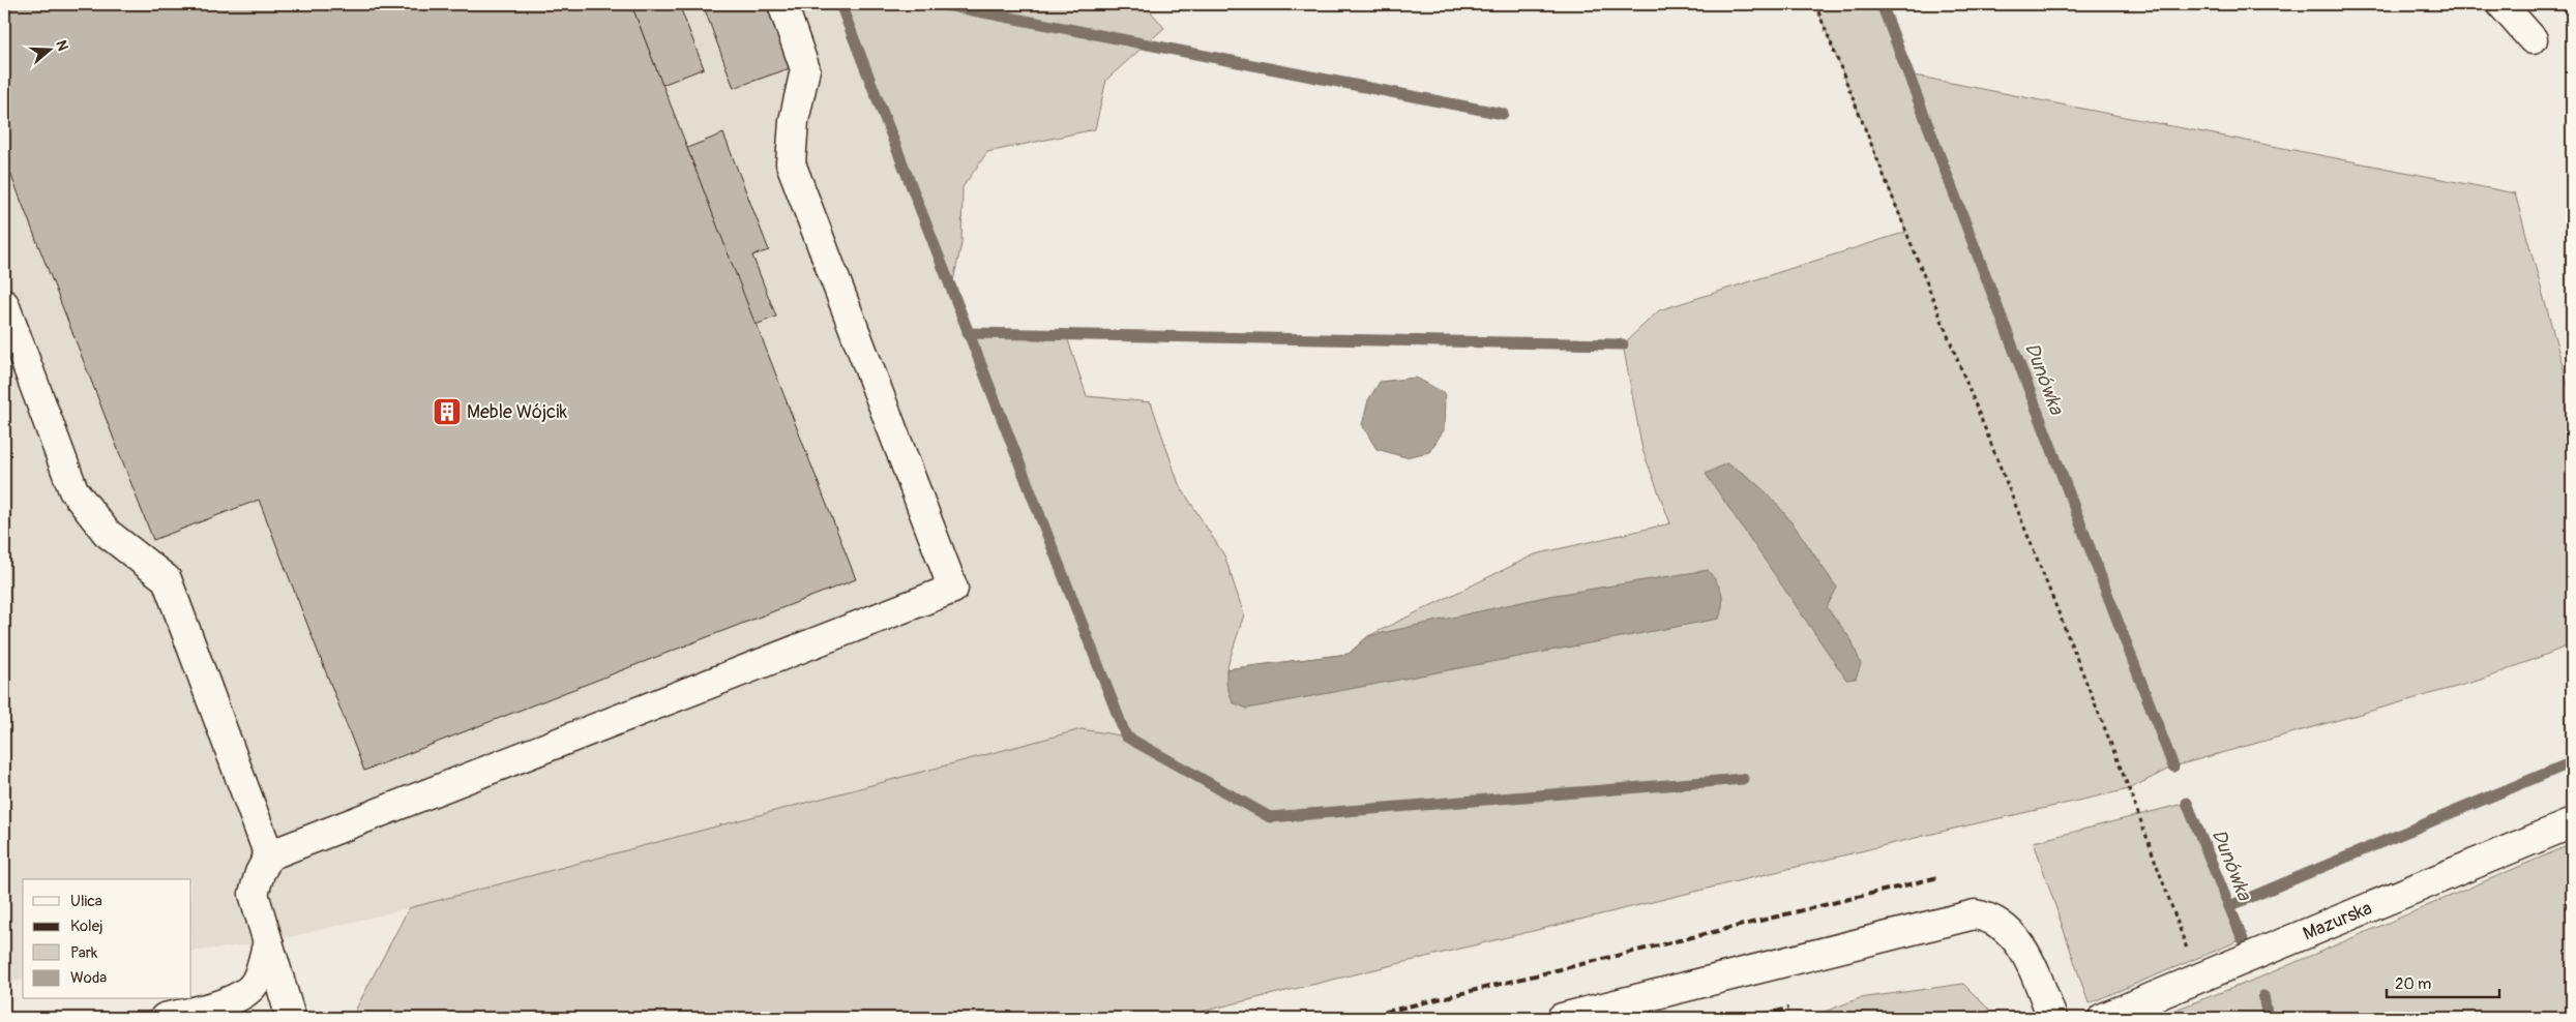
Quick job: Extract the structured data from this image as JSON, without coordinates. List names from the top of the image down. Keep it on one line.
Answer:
{"streets":{"main road":["Mazurska"]},"water":["Dunówka"],"places":{"building":["Meble Wójcik"]},"legend":["Ulica","Kolej","Park","Woda"],"scale_bar":"20 m","north":"right"}
